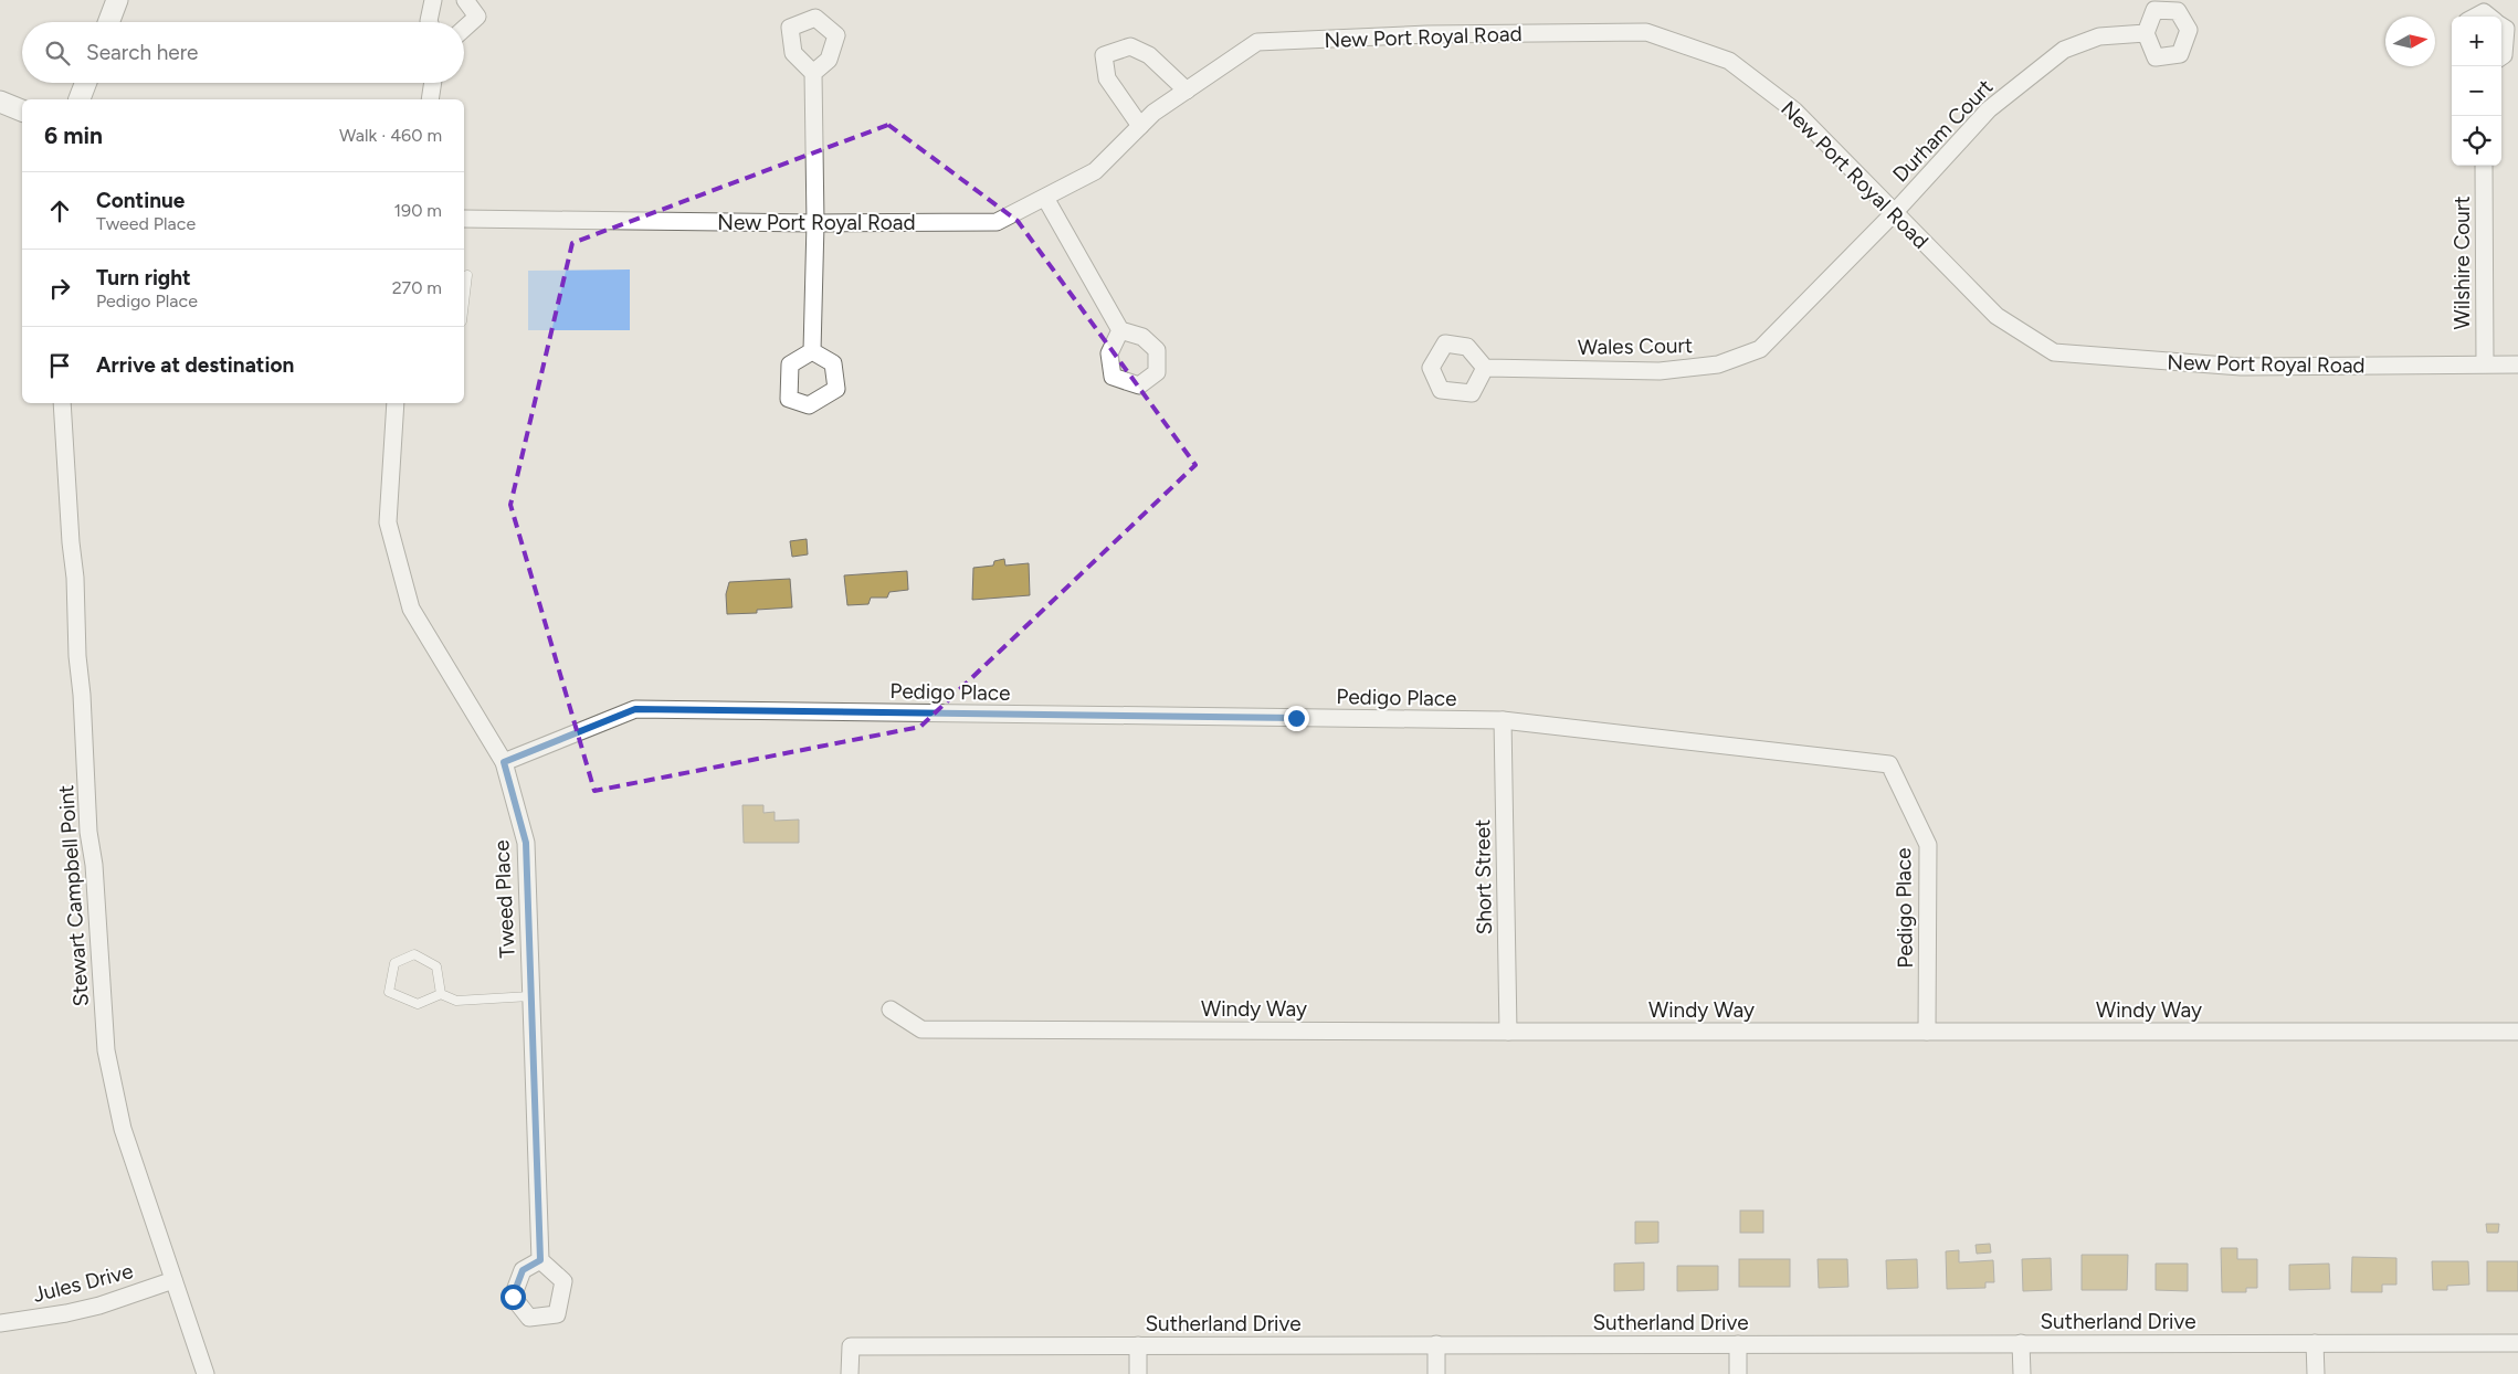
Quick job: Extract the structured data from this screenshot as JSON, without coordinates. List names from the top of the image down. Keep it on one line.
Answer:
{"streets":{"street":["New Port Royal Road","Durham Court","Wilshire Court","Wales Court","Pedigo Place","Short Street","Stewart Campbell Point","Tweed Place","Windy Way","Jules Drive","Sutherland Drive"]},"crossings":[["New Port Royal Road","Durham Court"],["New Port Royal Road","Wilshire Court"],["New Port Royal Road","Wales Court"],["Durham Court","Wales Court"],["Pedigo Place","Short Street"],["Pedigo Place","Tweed Place"],["Pedigo Place","Windy Way"],["Short Street","Windy Way"],["Stewart Campbell Point","Jules Drive"]],"north":"right","page":{"map_buttons":["+","−"],"search":"Search here","heading":["6 min","Walk · 460 m"],"list":[["Continue","Tweed Place","190 m"],["Turn right","Pedigo Place","270 m"],"Arrive at destination"]}}
